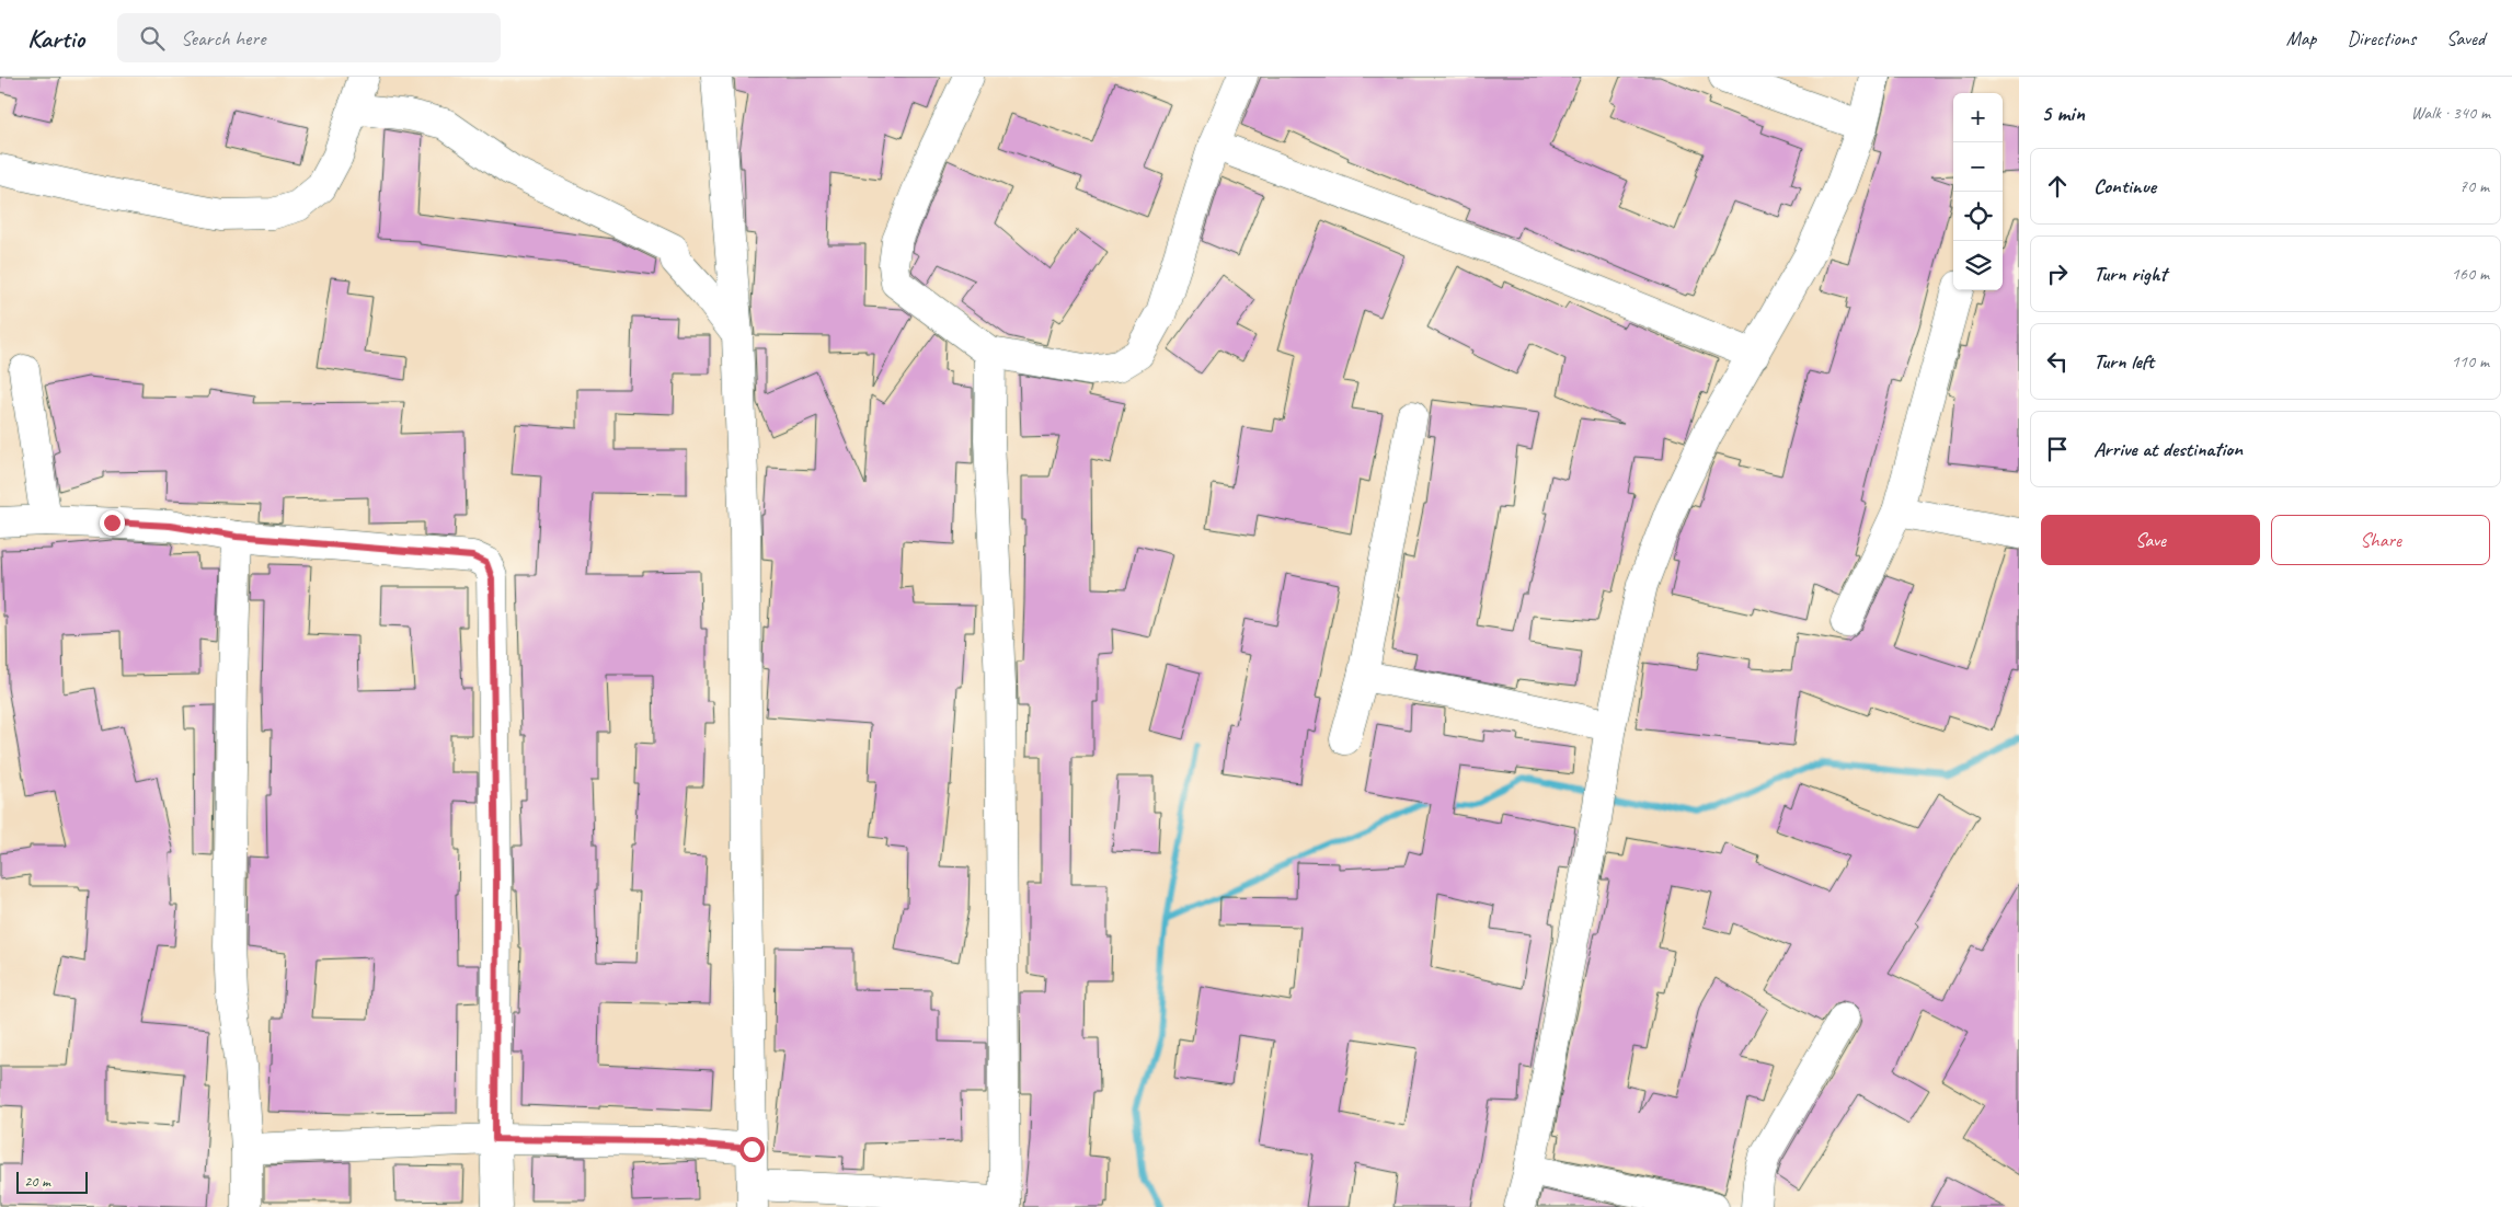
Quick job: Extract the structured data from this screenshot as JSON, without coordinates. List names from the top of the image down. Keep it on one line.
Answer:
{"scale_bar":"20 m","page":{"header":"Kartio","search":"Search here","nav":["Map","Directions","Saved"],"heading":["5 min","Walk · 340 m"],"map_buttons":["+","−"],"list":[["Continue","70 m"],["Turn right","160 m"],["Turn left","110 m"],"Arrive at destination"],"buttons":["Save","Share"],"scale":"20 m"}}
